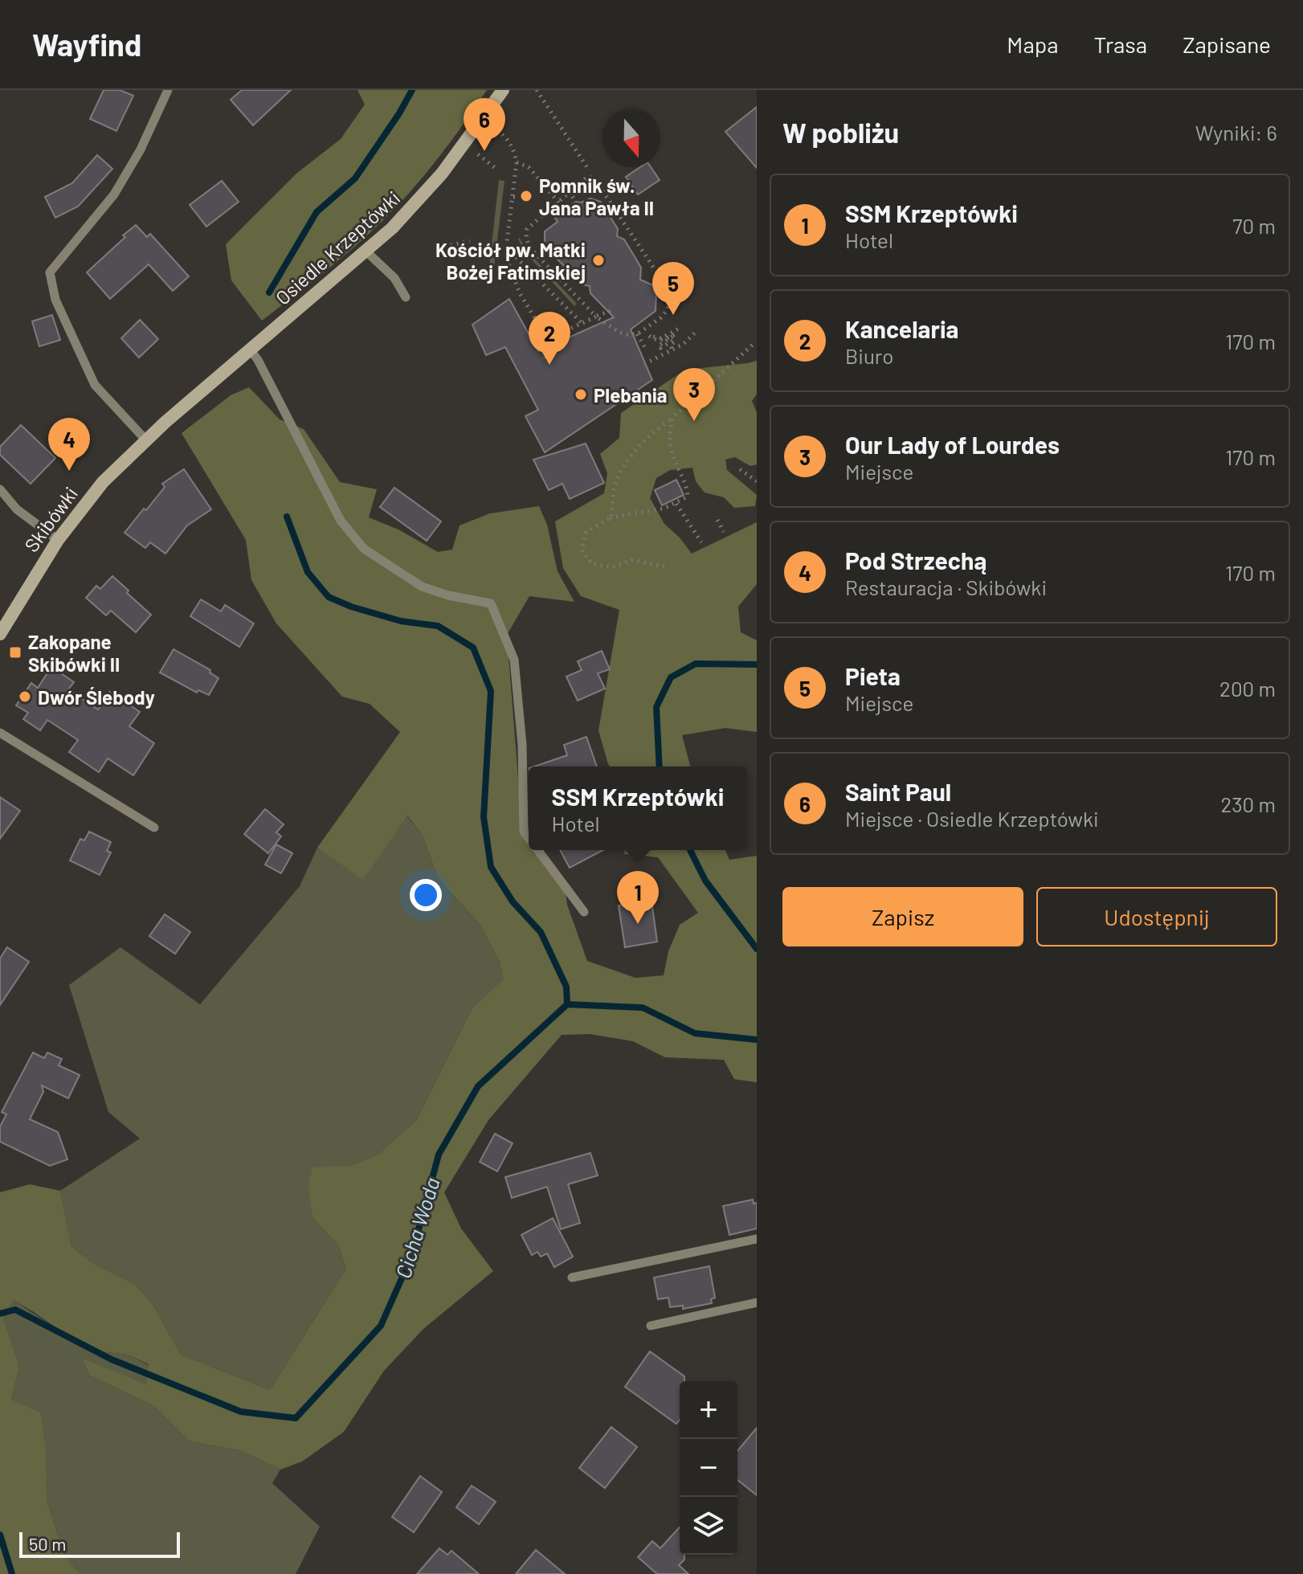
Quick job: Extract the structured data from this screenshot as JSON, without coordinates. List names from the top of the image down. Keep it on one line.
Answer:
{"streets":{"main road":["Osiedle Krzeptówki","Skibówki"]},"crossings":[["Osiedle Krzeptówki","Skibówki"]],"water":["Cicha Woda"],"places":{"other":["Pomnik św. Jana Pawła II","Kościół pw. Matki Bożej Fatimskiej","Plebania","Dwór Ślebody"],"transit":["Zakopane Skibówki II"]},"scale_bar":"50 m","north":"bottom","page":{"header":"Wayfind","nav":["Mapa","Trasa","Zapisane"],"heading":["W pobliżu","Wyniki: 6"],"pins":["6","5","2","3","4","1"],"list":[{"mark":"1","name":"SSM Krzeptówki","note":"Hotel","value":"70 m"},{"mark":"2","name":"Kancelaria","note":"Biuro","value":"170 m"},{"mark":"3","name":"Our Lady of Lourdes","note":"Miejsce","value":"170 m"},{"mark":"4","name":"Pod Strzechą","note":"Restauracja · Skibówki","value":"170 m"},{"mark":"5","name":"Pieta","note":"Miejsce","value":"200 m"},{"mark":"6","name":"Saint Paul","note":"Miejsce · Osiedle Krzeptówki","value":"230 m"}],"popup":["SSM Krzeptówki","Hotel"],"buttons":["Zapisz","Udostępnij"],"map_buttons":["+","−"],"scale":"50 m"}}
